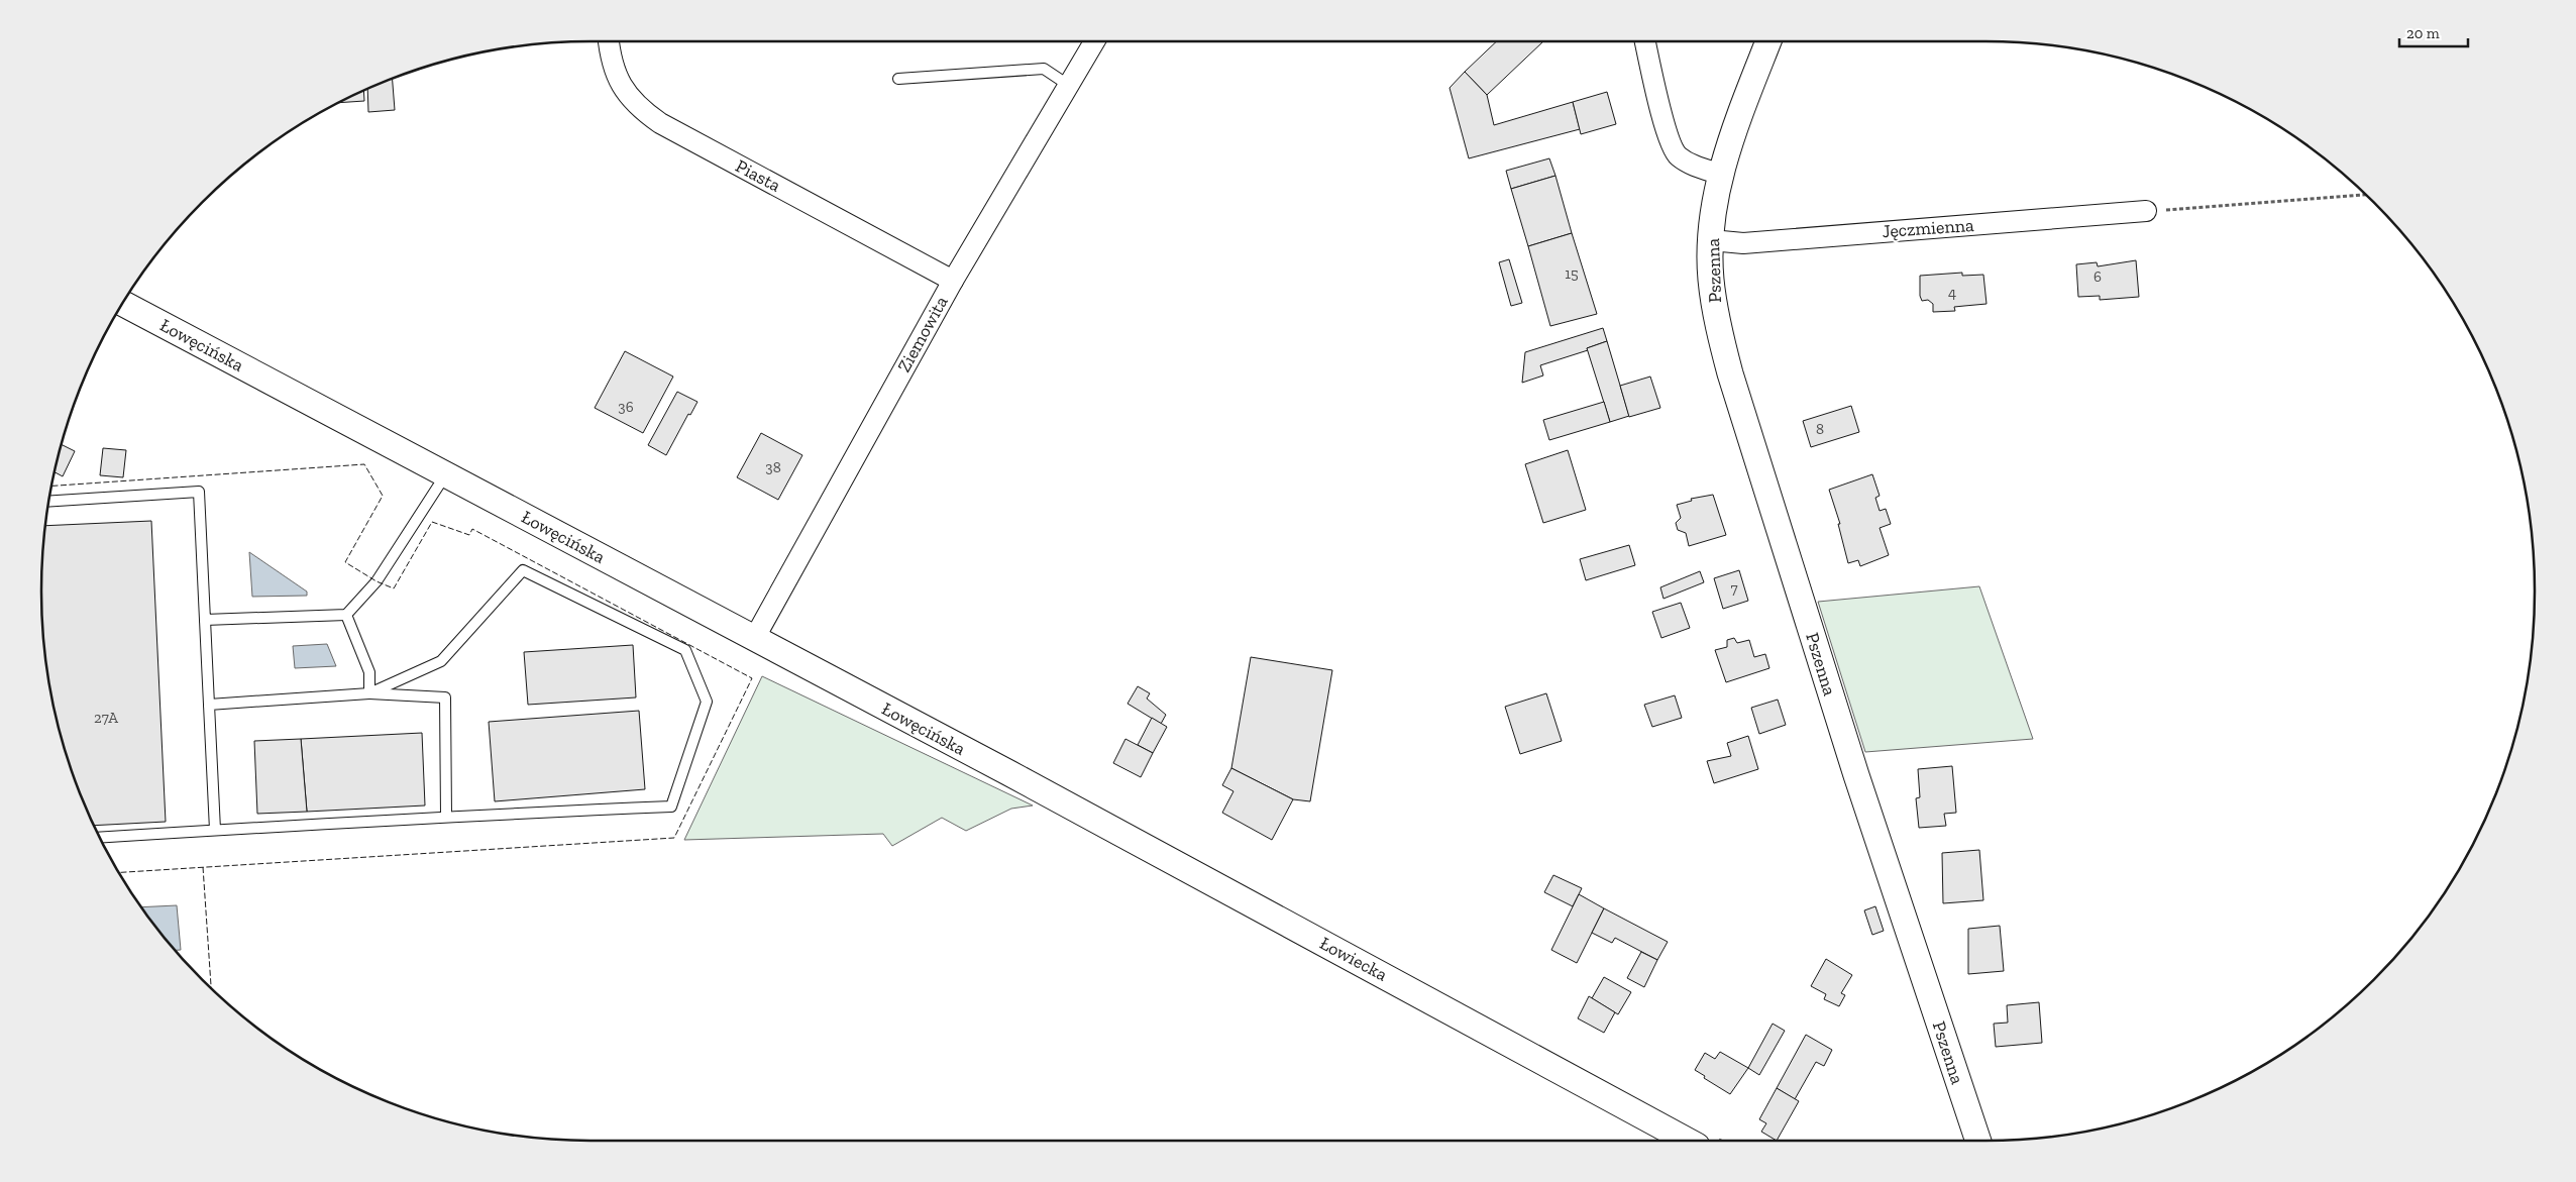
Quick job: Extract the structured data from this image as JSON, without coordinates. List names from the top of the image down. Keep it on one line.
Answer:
{"streets":{"street":["Piasta","Jęczmienna","Pszenna","Ziemowita","Łowęcińska","Łowiecka"]},"crossings":[["Piasta","Ziemowita"],["Jęczmienna","Pszenna"],["Ziemowita","Łowęcińska"],["Łowęcińska","Łowiecka"]],"house_numbers":["15","6","4","36","8","38","7","27A"],"scale_bar":"20 m"}
